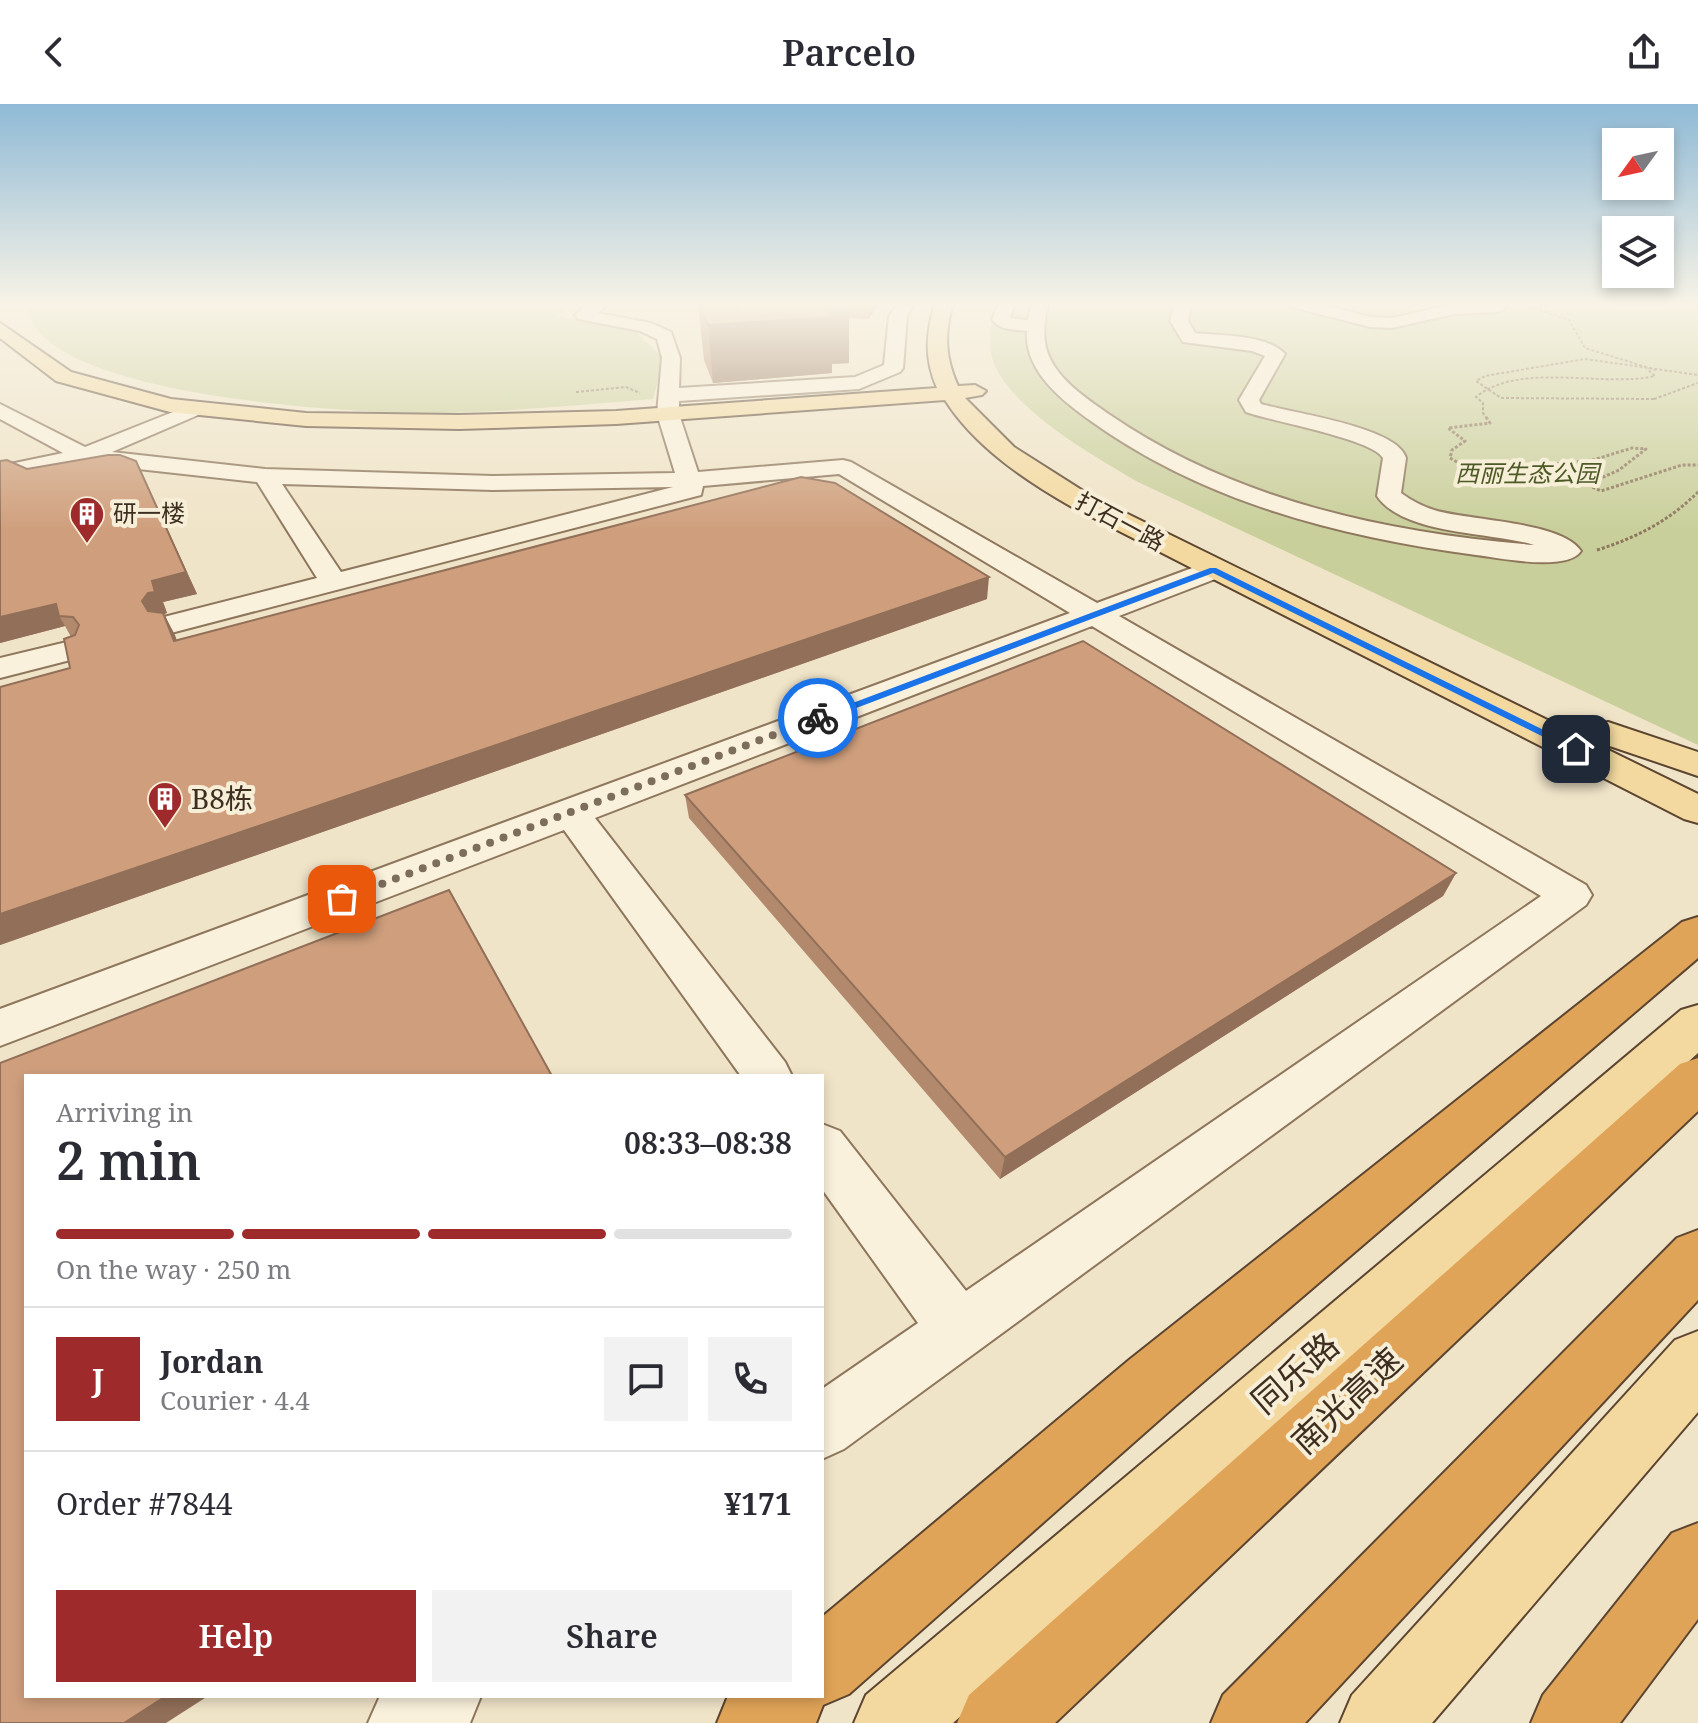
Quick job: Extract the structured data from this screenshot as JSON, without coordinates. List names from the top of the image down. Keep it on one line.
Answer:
{"streets":{"highway":["南光高速"],"main road":["打石一路","同乐路"]},"parks":["西丽生态公园"],"places":{"building":["研一楼","B8栋"]},"north":"bottom left","page":{"header":"Parcelo","heading":["2 min","Arriving in","08:33–08:38"],"panel":["Jordan","Courier · 4.4","Order #7844","¥171"],"bar":"On the way · 250 m","round":"J","buttons":["Help","Share"]}}
